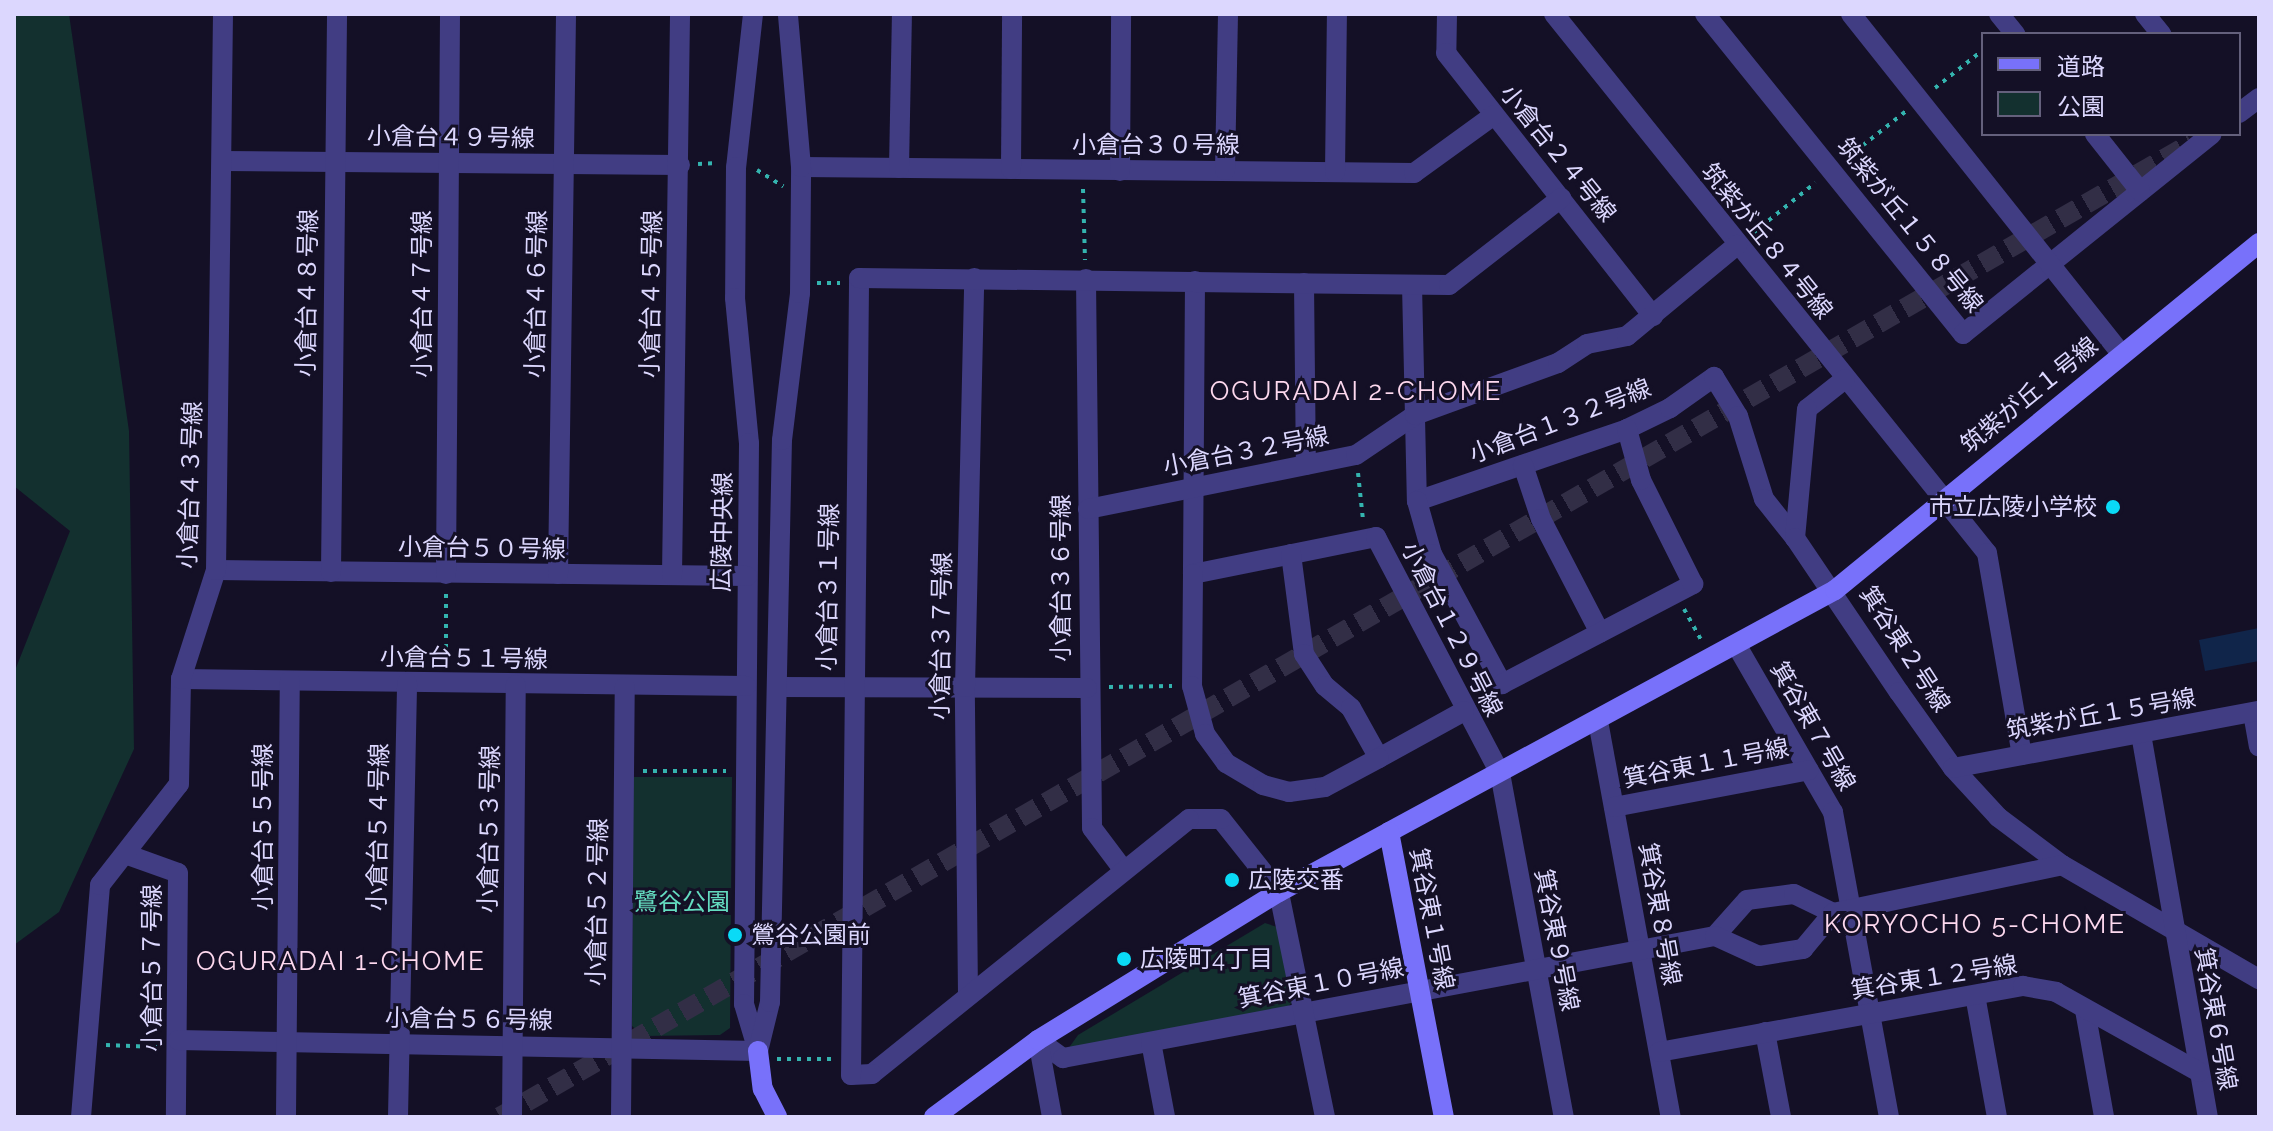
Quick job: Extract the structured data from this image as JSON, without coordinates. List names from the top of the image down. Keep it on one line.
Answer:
{"streets":{"street":["小倉台４９号線","小倉台３０号線","小倉台２４号線","筑紫が丘１５８号線","筑紫が丘８４号線","小倉台４８号線","小倉台４７号線","小倉台４６号線","小倉台４５号線","筑紫が丘１号線","小倉台１３２号線","小倉台３２号線","小倉台４３号線","広陵中央線","小倉台５０号線","小倉台３６号線","小倉台３１号線","小倉台１２９号線","小倉台３７号線","箕谷東２号線","小倉台５１号線","筑紫が丘１５号線","箕谷東７号線","箕谷東１１号線","小倉台５５号線","小倉台５４号線","小倉台５３号線","小倉台５２号線","箕谷東８号線","箕谷東１号線","箕谷東９号線","小倉台５７号線","箕谷東１２号線","箕谷東１０号線","小倉台５６号線","箕谷東６号線"]},"crossings":[["小倉台４９号線","小倉台４８号線"],["小倉台４９号線","小倉台４７号線"],["小倉台４９号線","小倉台４６号線"],["小倉台４９号線","小倉台４５号線"],["小倉台４９号線","小倉台４３号線"],["小倉台３０号線","小倉台２４号線"],["小倉台３０号線","広陵中央線"],["小倉台２４号線","小倉台３２号線"],["筑紫が丘８４号線","筑紫が丘１号線"],["筑紫が丘８４号線","小倉台３２号線"],["筑紫が丘８４号線","筑紫が丘１５号線"],["小倉台４８号線","小倉台５０号線"],["小倉台４７号線","小倉台５０号線"],["小倉台４６号線","小倉台５０号線"],["小倉台４５号線","小倉台５０号線"],["筑紫が丘１号線","箕谷東２号線"],["小倉台３２号線","小倉台３６号線"],["小倉台４３号線","小倉台５０号線"],["小倉台４３号線","小倉台５１号線"],["小倉台４３号線","小倉台５７号線"],["広陵中央線","小倉台５０号線"],["広陵中央線","小倉台５１号線"],["広陵中央線","小倉台５６号線"],["小倉台１２９号線","箕谷東２号線"],["小倉台１２９号線","箕谷東９号線"],["箕谷東２号線","筑紫が丘１５号線"],["箕谷東２号線","箕谷東７号線"],["箕谷東２号線","箕谷東８号線"],["箕谷東２号線","箕谷東１号線"],["箕谷東２号線","箕谷東９号線"],["箕谷東２号線","箕谷東６号線"],["小倉台５１号線","小倉台５５号線"],["小倉台５１号線","小倉台５４号線"],["小倉台５１号線","小倉台５３号線"],["小倉台５１号線","小倉台５２号線"],["筑紫が丘１５号線","箕谷東６号線"],["箕谷東７号線","箕谷東１１号線"],["箕谷東７号線","箕谷東１２号線"],["箕谷東１１号線","箕谷東８号線"],["小倉台５５号線","小倉台５６号線"],["小倉台５４号線","小倉台５６号線"],["小倉台５３号線","小倉台５６号線"],["小倉台５２号線","小倉台５６号線"],["箕谷東８号線","箕谷東１２号線"],["箕谷東８号線","箕谷東１０号線"],["箕谷東１号線","箕谷東１０号線"],["箕谷東９号線","箕谷東１０号線"],["小倉台５７号線","小倉台５６号線"],["箕谷東１２号線","箕谷東６号線"]],"districts":["OGURADAI 2-CHOME","KORYOCHO 5-CHOME","OGURADAI 1-CHOME"],"parks":["鷺谷公園"],"places":["市立広陵小学校","広陵交番","鶯谷公園前","広陵町4丁目"],"legend":["道路","公園"]}
